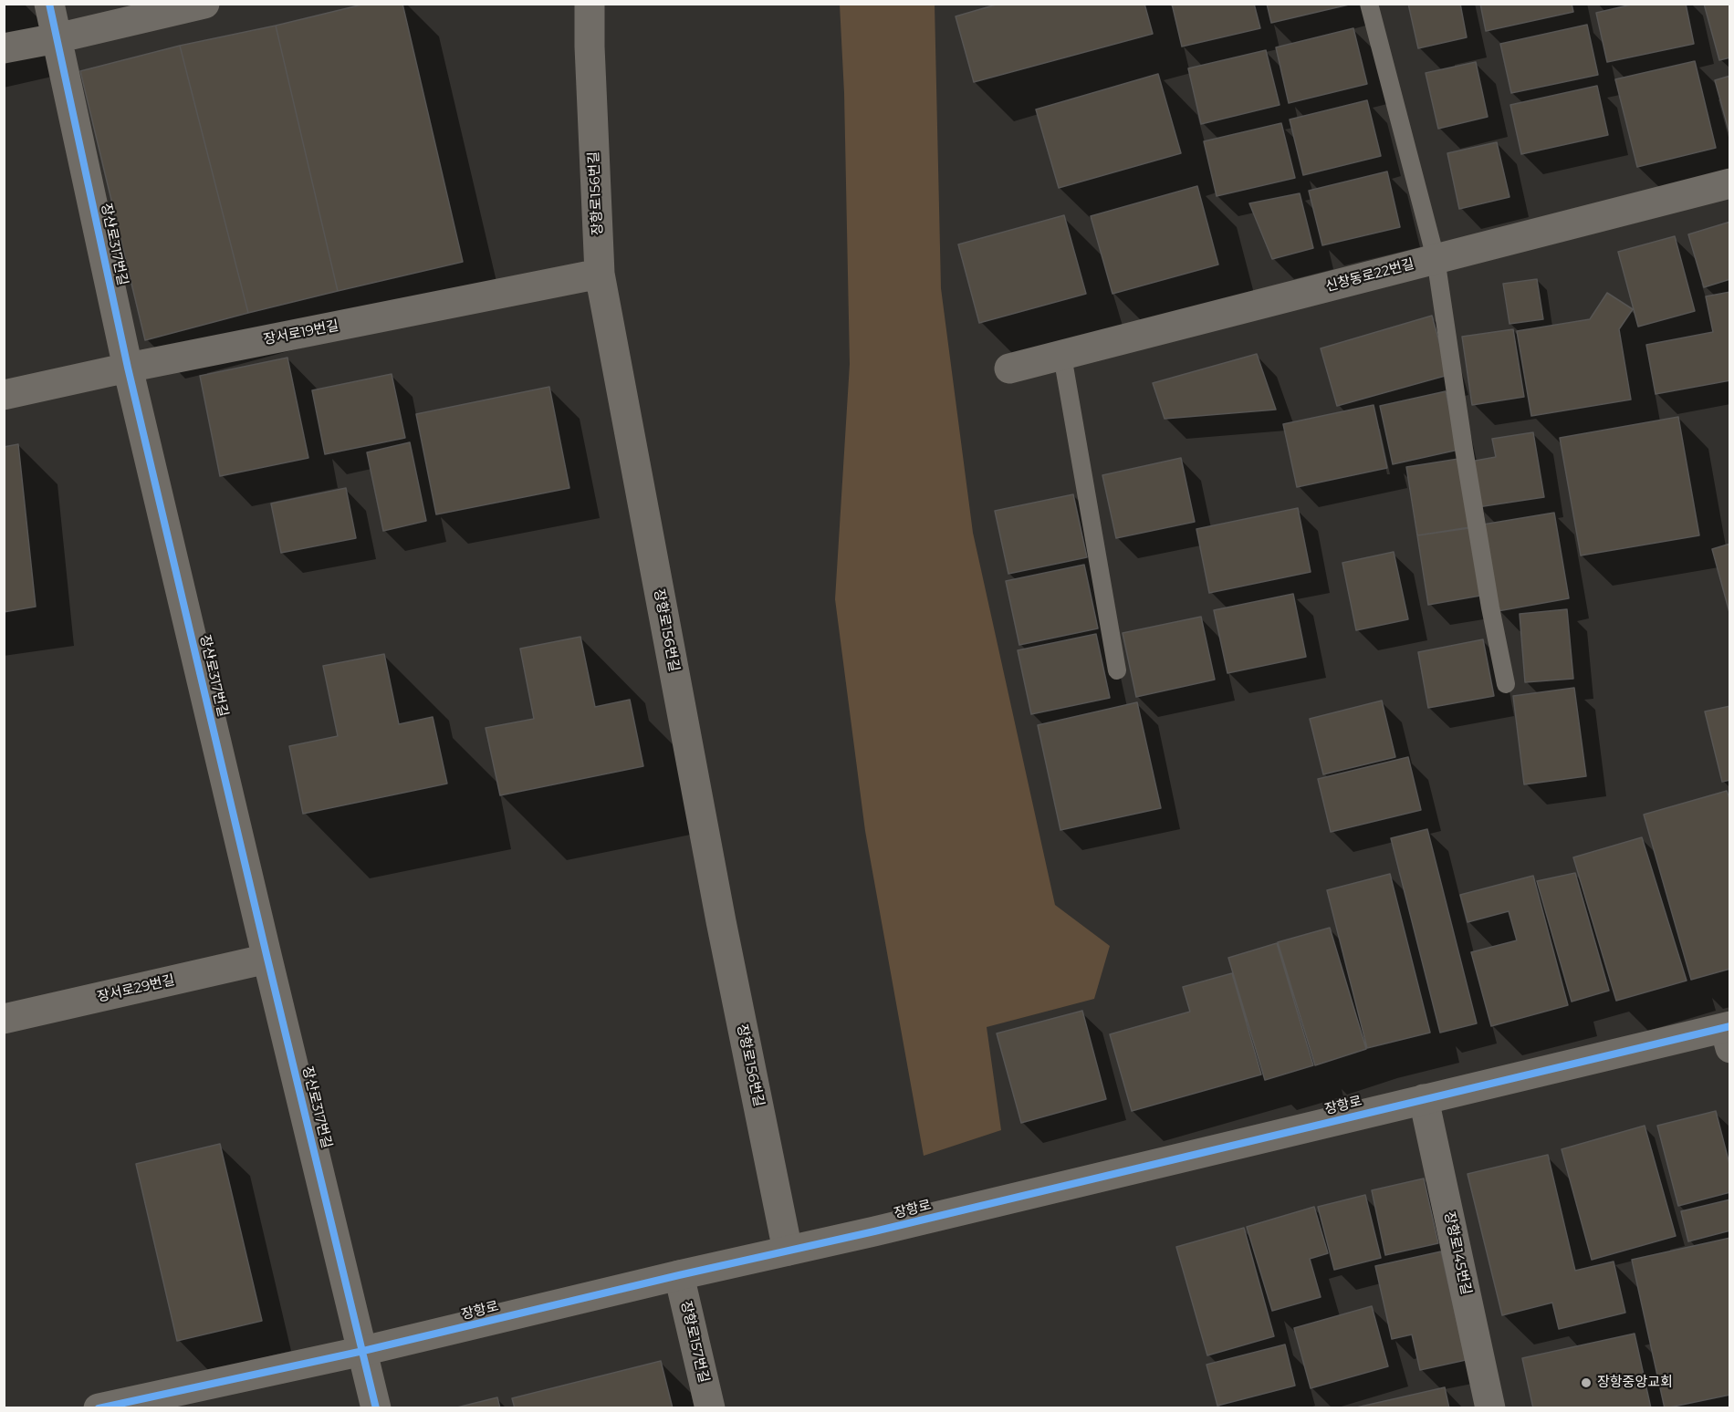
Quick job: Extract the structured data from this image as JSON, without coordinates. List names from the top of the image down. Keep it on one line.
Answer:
{"streets":{"street":["장항로156번길","장산로317번길","신창동로22번길","장서로19번길","장서로29번길","장항로","장항로145번길","장항로157번길"]},"crossings":[["장항로156번길","장서로19번길"],["장항로156번길","장항로"],["장산로317번길","장서로19번길"],["장산로317번길","장서로29번길"],["장산로317번길","장항로"],["장항로","장항로145번길"],["장항로","장항로157번길"]],"places":["장항중앙교회"]}
